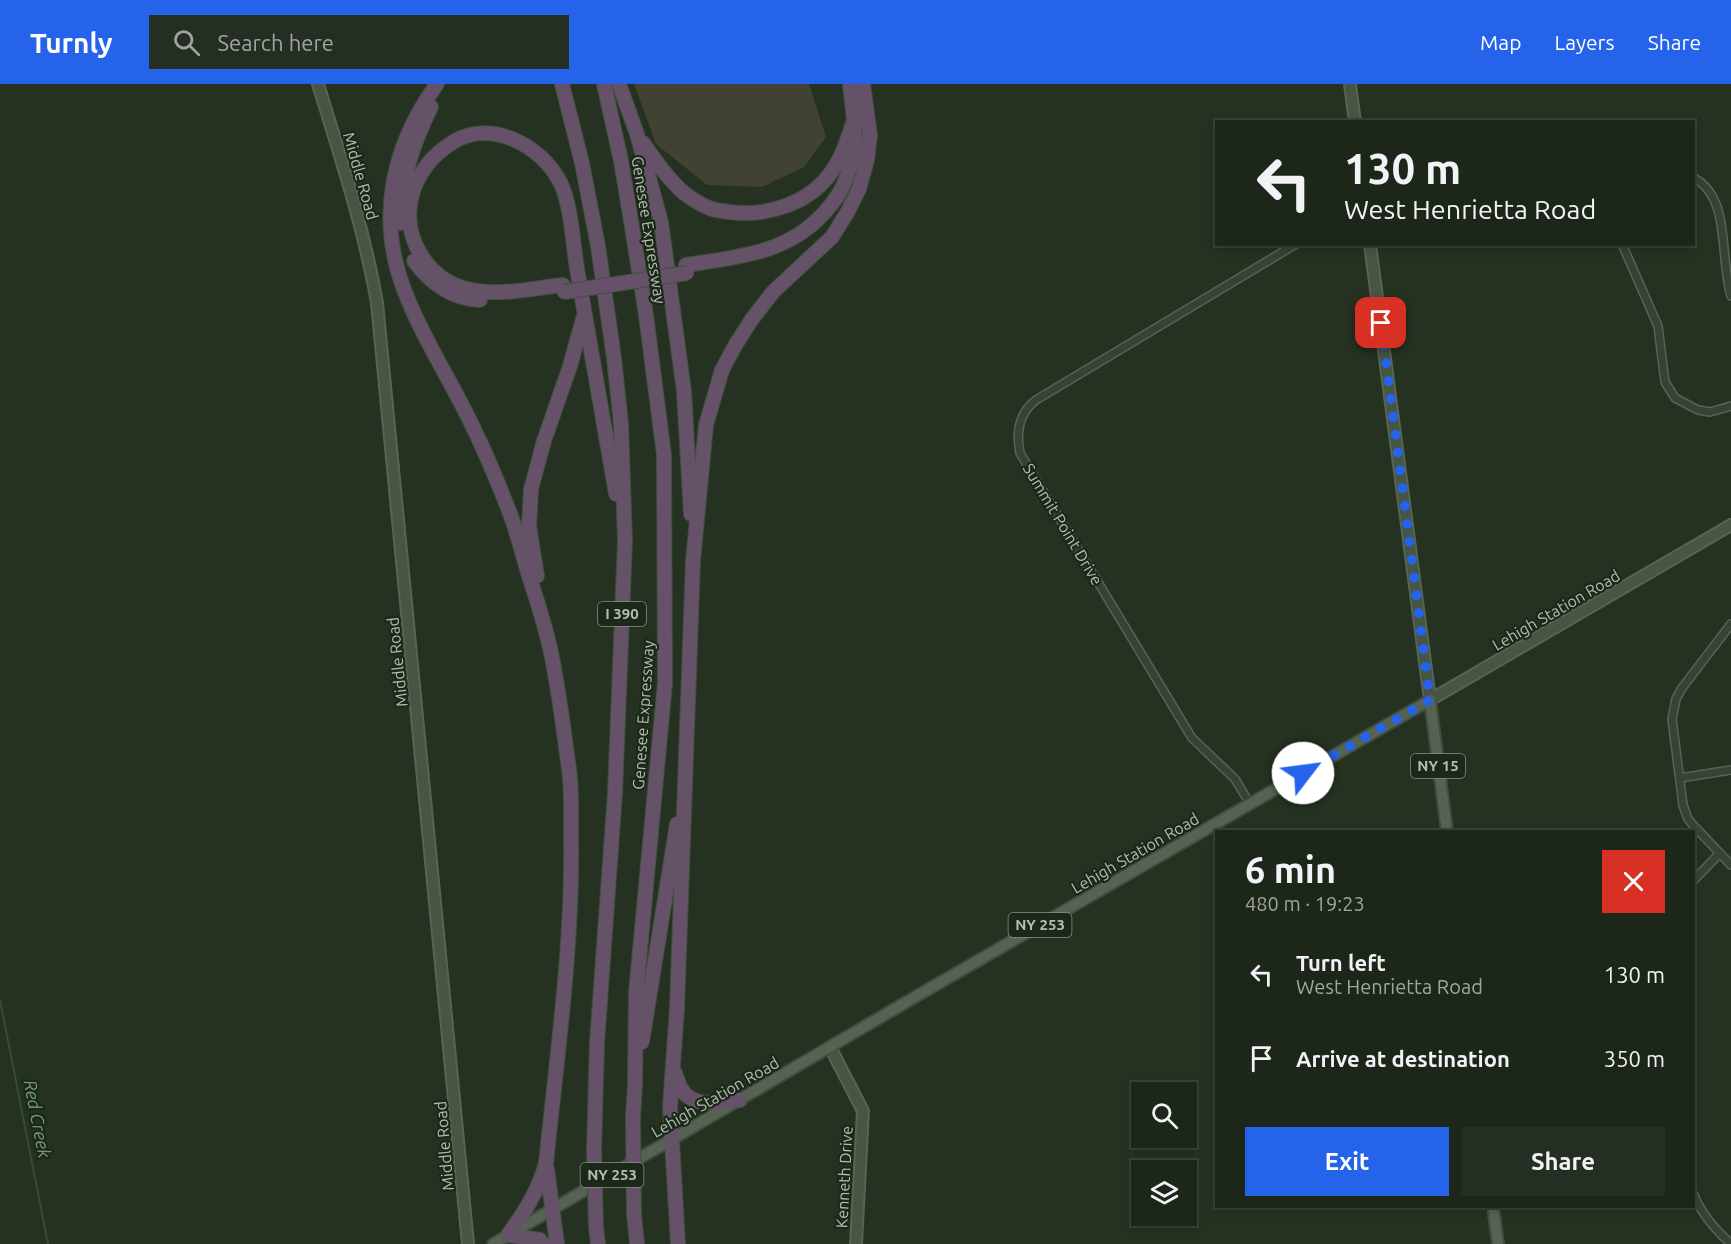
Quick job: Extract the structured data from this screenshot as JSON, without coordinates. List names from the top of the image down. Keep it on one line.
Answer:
{"streets":{"highway":["Genesee Expressway","I 390"],"main road":["Lehigh Station Road","NY 15","NY 253"],"street":["Middle Road","Summit Point Drive","Kenneth Drive"]},"crossings":[["Summit Point Drive","Lehigh Station Road"],["Lehigh Station Road","NY 15"],["Lehigh Station Road","Kenneth Drive"]],"water":["Red Creek"],"page":{"header":"Turnly","search":"Search here","nav":["Map","Layers","Share"],"turn":["130 m","West Henrietta Road"],"heading":["6 min","480 m · 19:23"],"list":[{"name":"Turn left","note":"West Henrietta Road","value":"130 m"},{"name":"Arrive at destination","value":"350 m"}],"buttons":["Exit","Share"]}}
